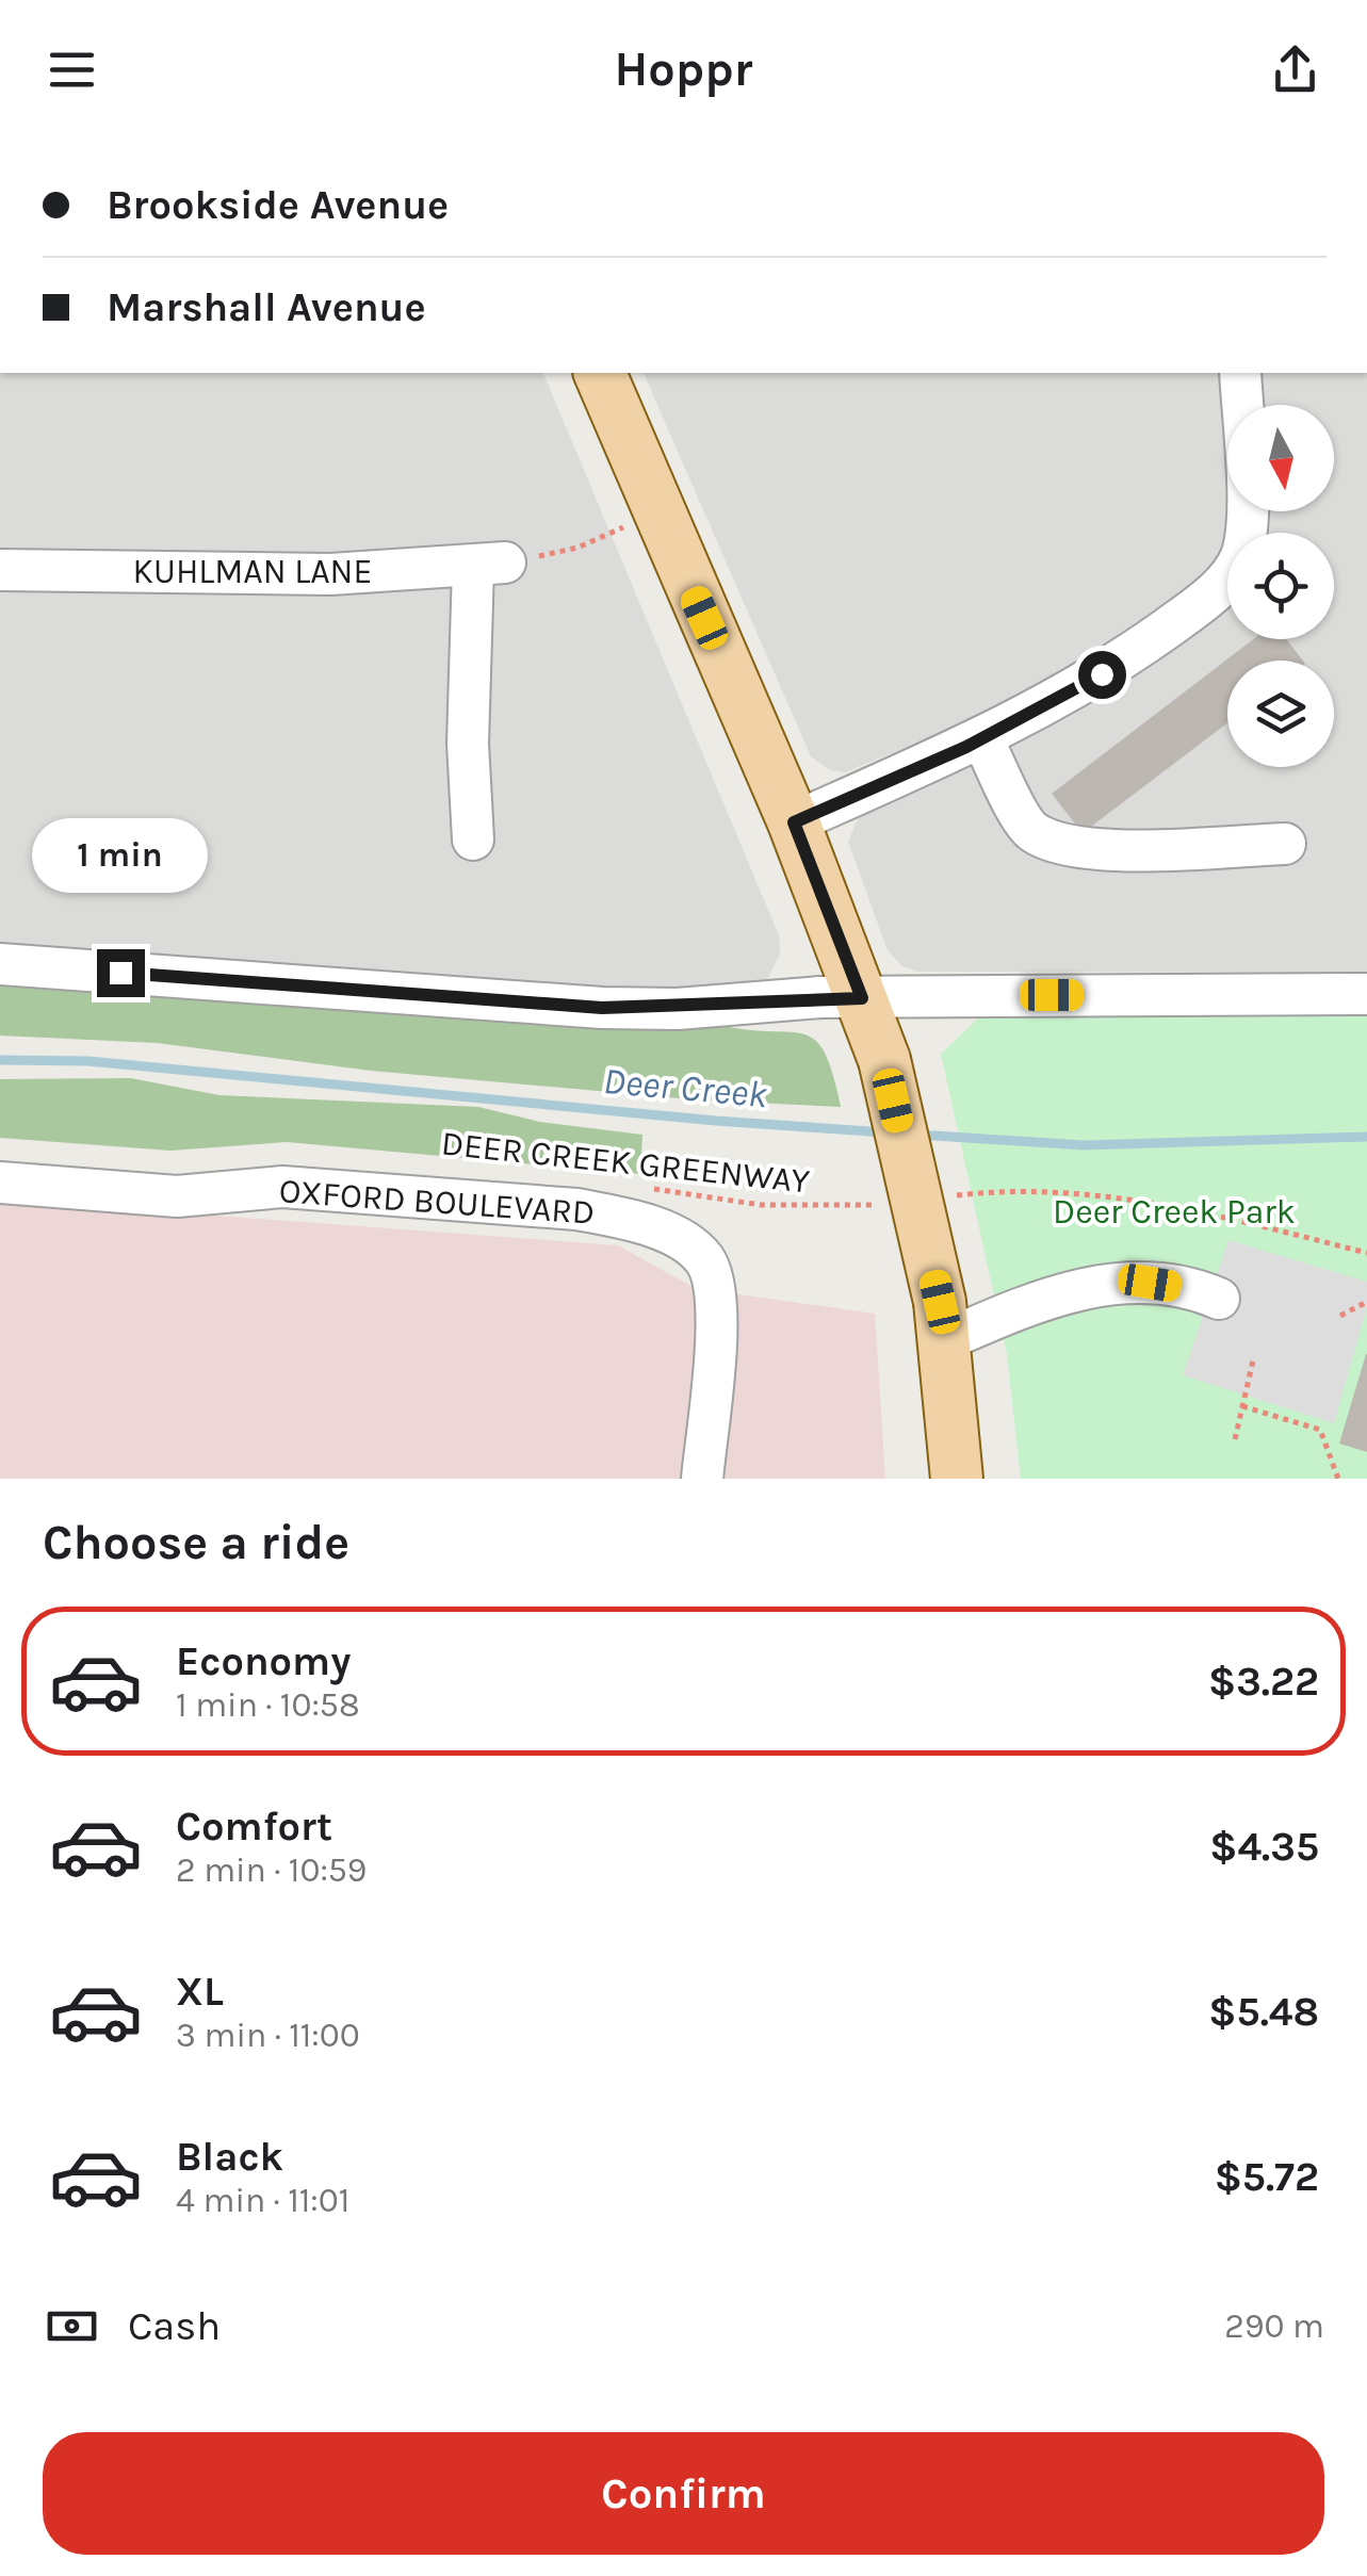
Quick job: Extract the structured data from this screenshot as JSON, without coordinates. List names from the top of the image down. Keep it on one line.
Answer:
{"streets":{"street":["KUHLMAN LANE","OXFORD BOULEVARD"],"path":["DEER CREEK GREENWAY"]},"water":["Deer Creek"],"parks":["Deer Creek Park"],"north":"bottom","page":{"header":"Hoppr","banner":["Brookside Avenue","Marshall Avenue"],"bubble":"1 min","heading":"Choose a ride","list":[{"name":"Economy","note":"1 min · 10:58","value":"$3.22"},{"name":"Comfort","note":"2 min · 10:59","value":"$4.35"},{"name":"XL","note":"3 min · 11:00","value":"$5.48"},{"name":"Black","note":"4 min · 11:01","value":"$5.72"}],"pay":["Cash","290 m"],"buttons":"Confirm"}}
